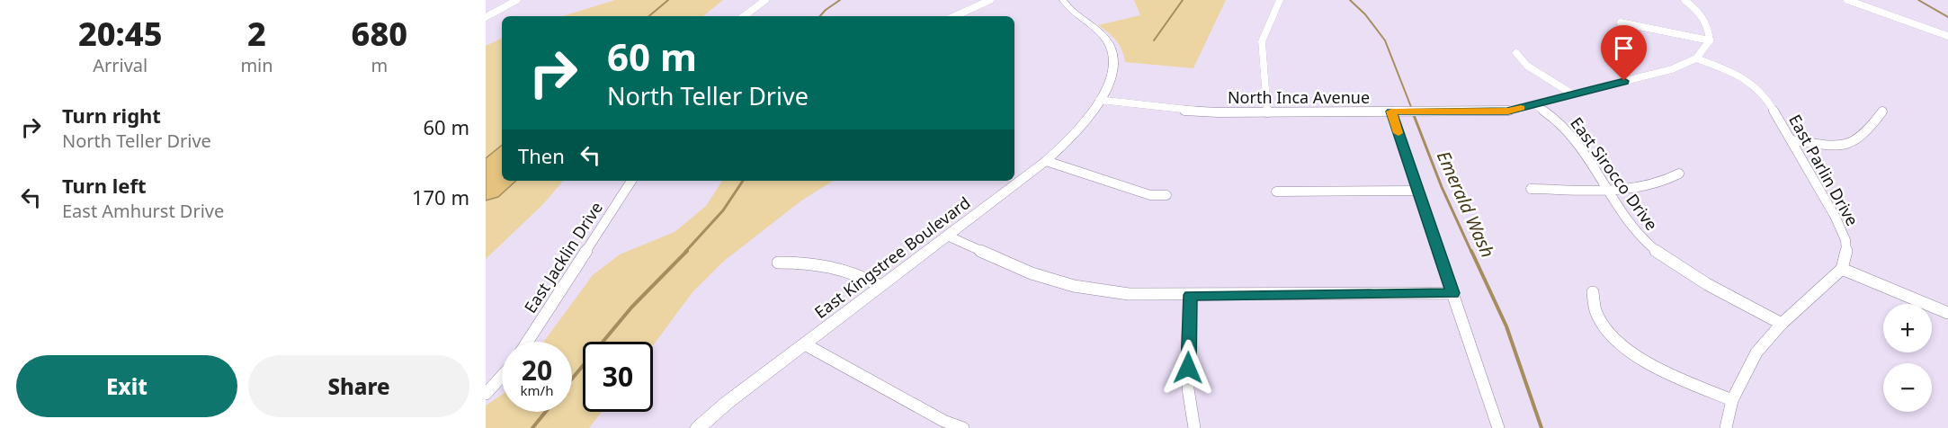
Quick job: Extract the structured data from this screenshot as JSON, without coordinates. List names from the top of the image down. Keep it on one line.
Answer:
{"streets":{"street":["North Inca Avenue","East Parlin Drive","East Sirocco Drive","East Jacklin Drive","East Kingstree Boulevard"]},"crossings":[["North Inca Avenue","East Parlin Drive"],["North Inca Avenue","East Sirocco Drive"],["North Inca Avenue","East Kingstree Boulevard"]],"water":["Emerald Wash"],"page":{"eta":["20:45","Arrival","2","min","680","m"],"turn":["60 m","North Teller Drive"],"list":[{"name":"Turn right","note":"North Teller Drive","value":"60 m"},{"name":"Turn left","note":"East Amhurst Drive","value":"170 m"}],"then":"Then","map_buttons":["+","−"],"speed":"20 km/h","limit":"30","buttons":["Exit","Share"]}}
